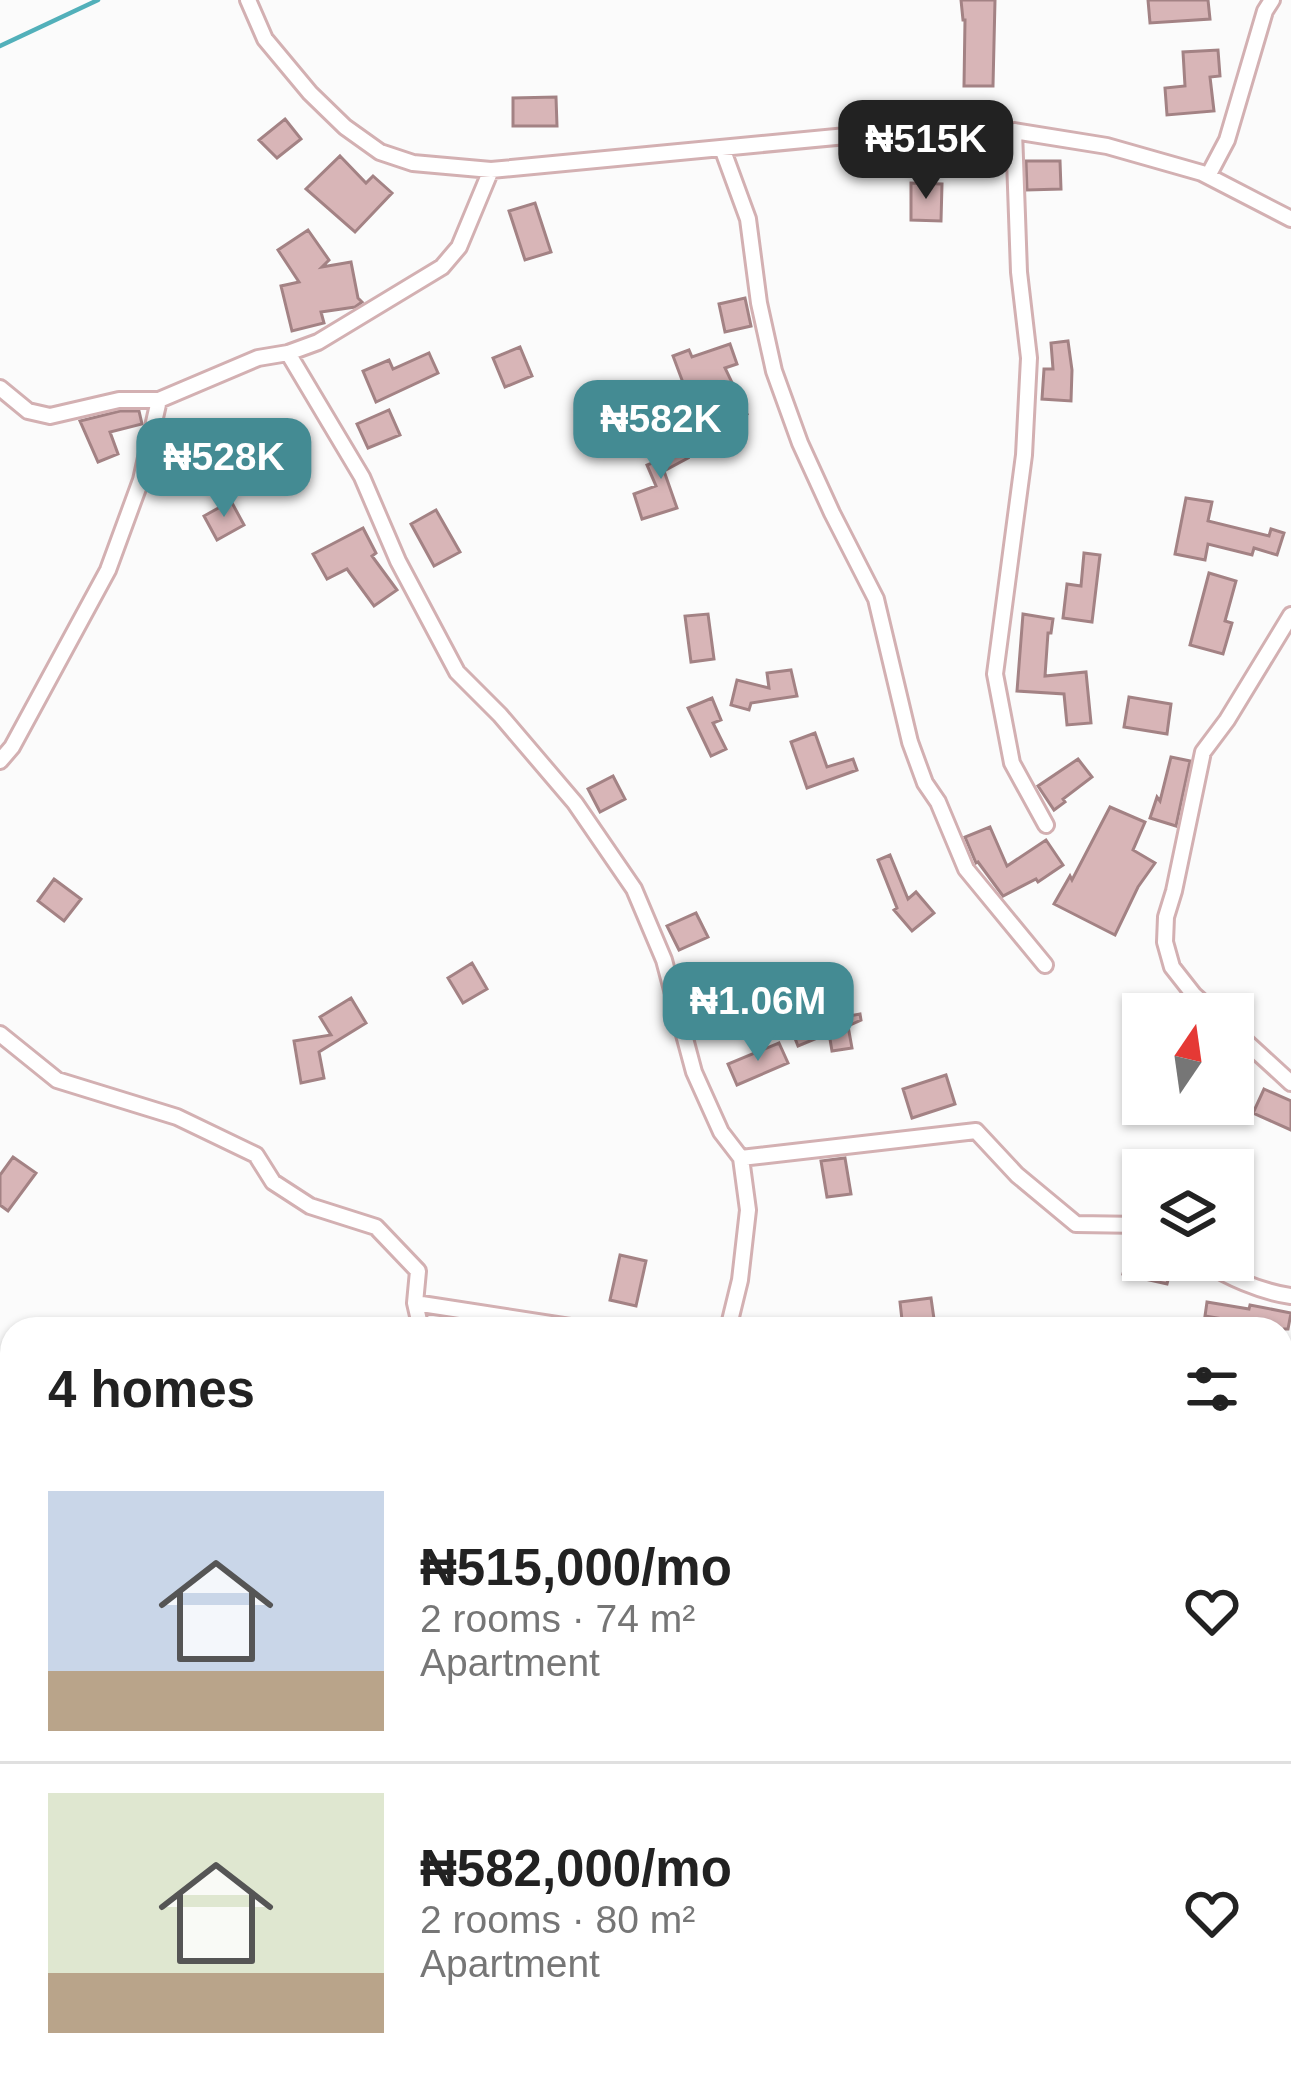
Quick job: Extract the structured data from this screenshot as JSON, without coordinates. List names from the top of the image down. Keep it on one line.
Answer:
{"north":"top","page":{"price":["₦515K","₦582K","₦528K","₦1.06M"],"heading":"4 homes","list":[{"name":"₦515,000/mo","note":"2 rooms · 74 m² · Apartment"},{"name":"₦582,000/mo","note":"2 rooms · 80 m² · Apartment"}]}}
